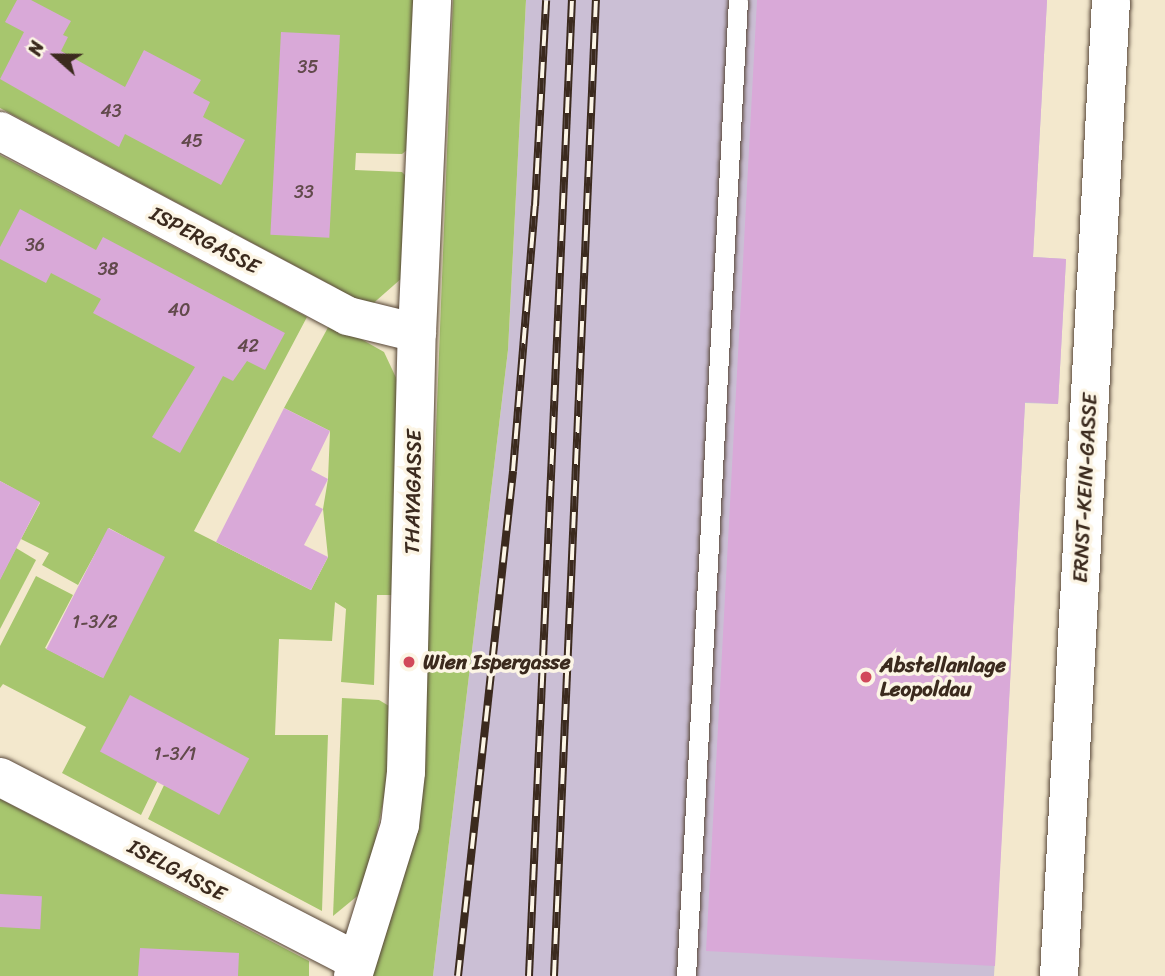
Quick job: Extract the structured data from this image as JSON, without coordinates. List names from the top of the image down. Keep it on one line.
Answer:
{"streets":{"street":["ISPERGASSE","ERNST-KEIN-GASSE","THAYAGASSE","ISELGASSE"]},"crossings":[["ISPERGASSE","THAYAGASSE"],["THAYAGASSE","ISELGASSE"]],"places":["Wien Ispergasse","Abstellanlage Leopoldau"],"house_numbers":["35","43","45","33","36","38","40","42","1-3/2","1-3/1"],"north":"left"}
